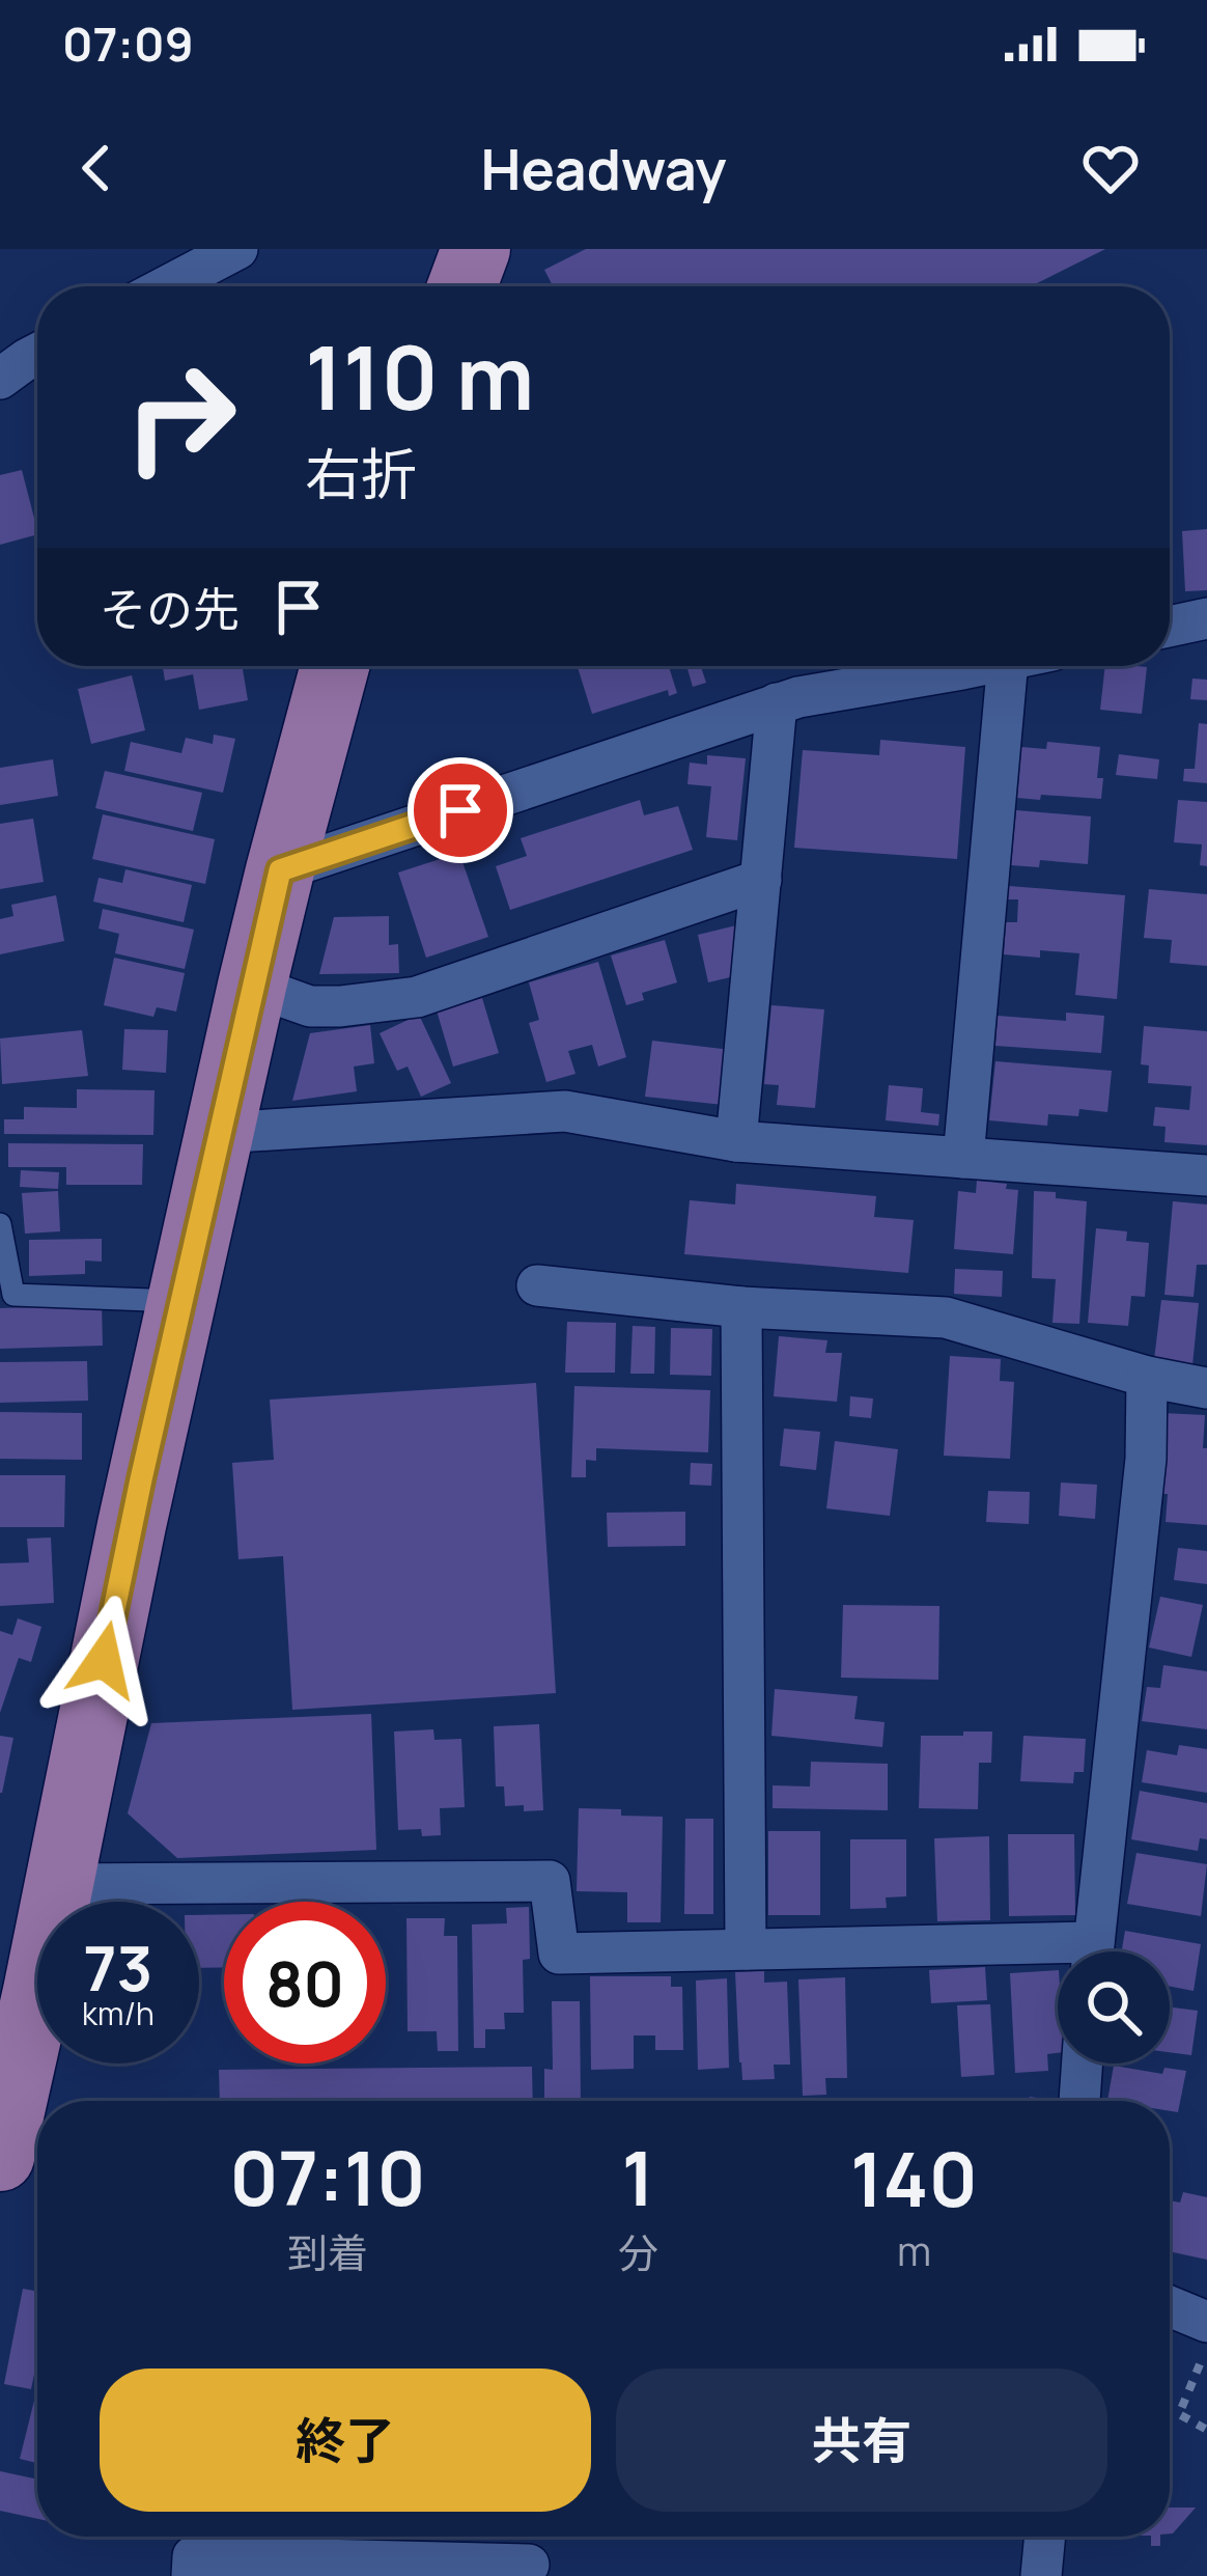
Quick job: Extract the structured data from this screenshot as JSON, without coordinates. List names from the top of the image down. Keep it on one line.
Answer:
{"page":{"status":"07:09","header":"Headway","turn":["110 m","右折"],"then":"その先","speed":"73 km/h","limit":"80","eta":["07:10","到着","1","分","140","m"],"buttons":["終了","共有"]}}
